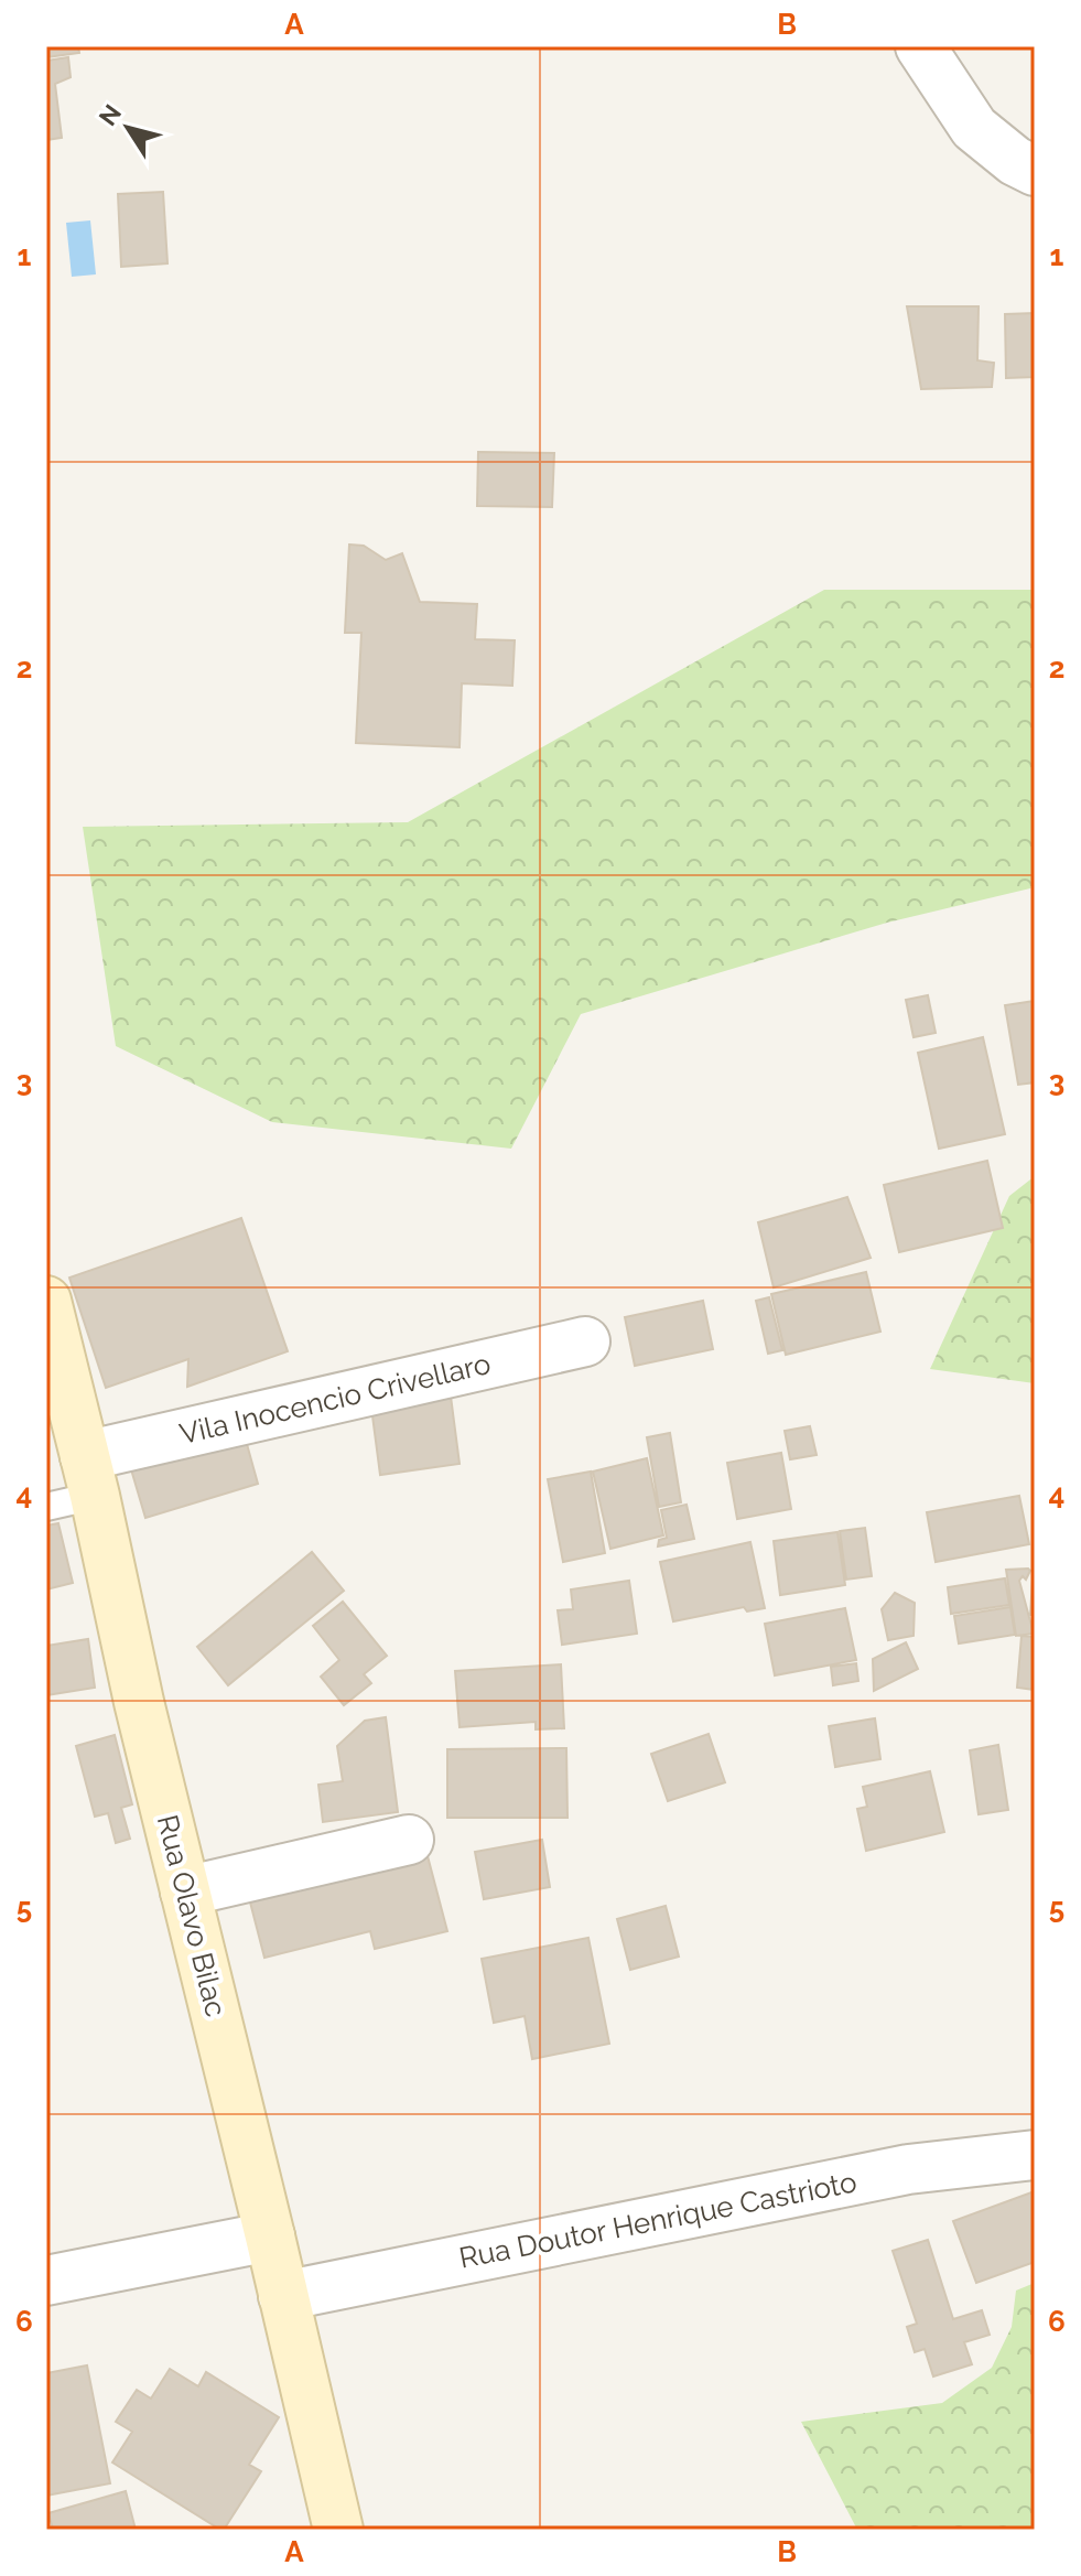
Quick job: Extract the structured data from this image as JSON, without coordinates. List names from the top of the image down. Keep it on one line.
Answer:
{"streets":{"main road":["Rua Olavo Bilac"],"street":["Vila Inocencio Crivellaro","Rua Doutor Henrique Castrioto"]},"crossings":[["Vila Inocencio Crivellaro","Rua Olavo Bilac"],["Rua Olavo Bilac","Rua Doutor Henrique Castrioto"]],"north":"top left","grid":{"columns":["A","B"],"rows":["1","2","3","4","5","6"]}}
